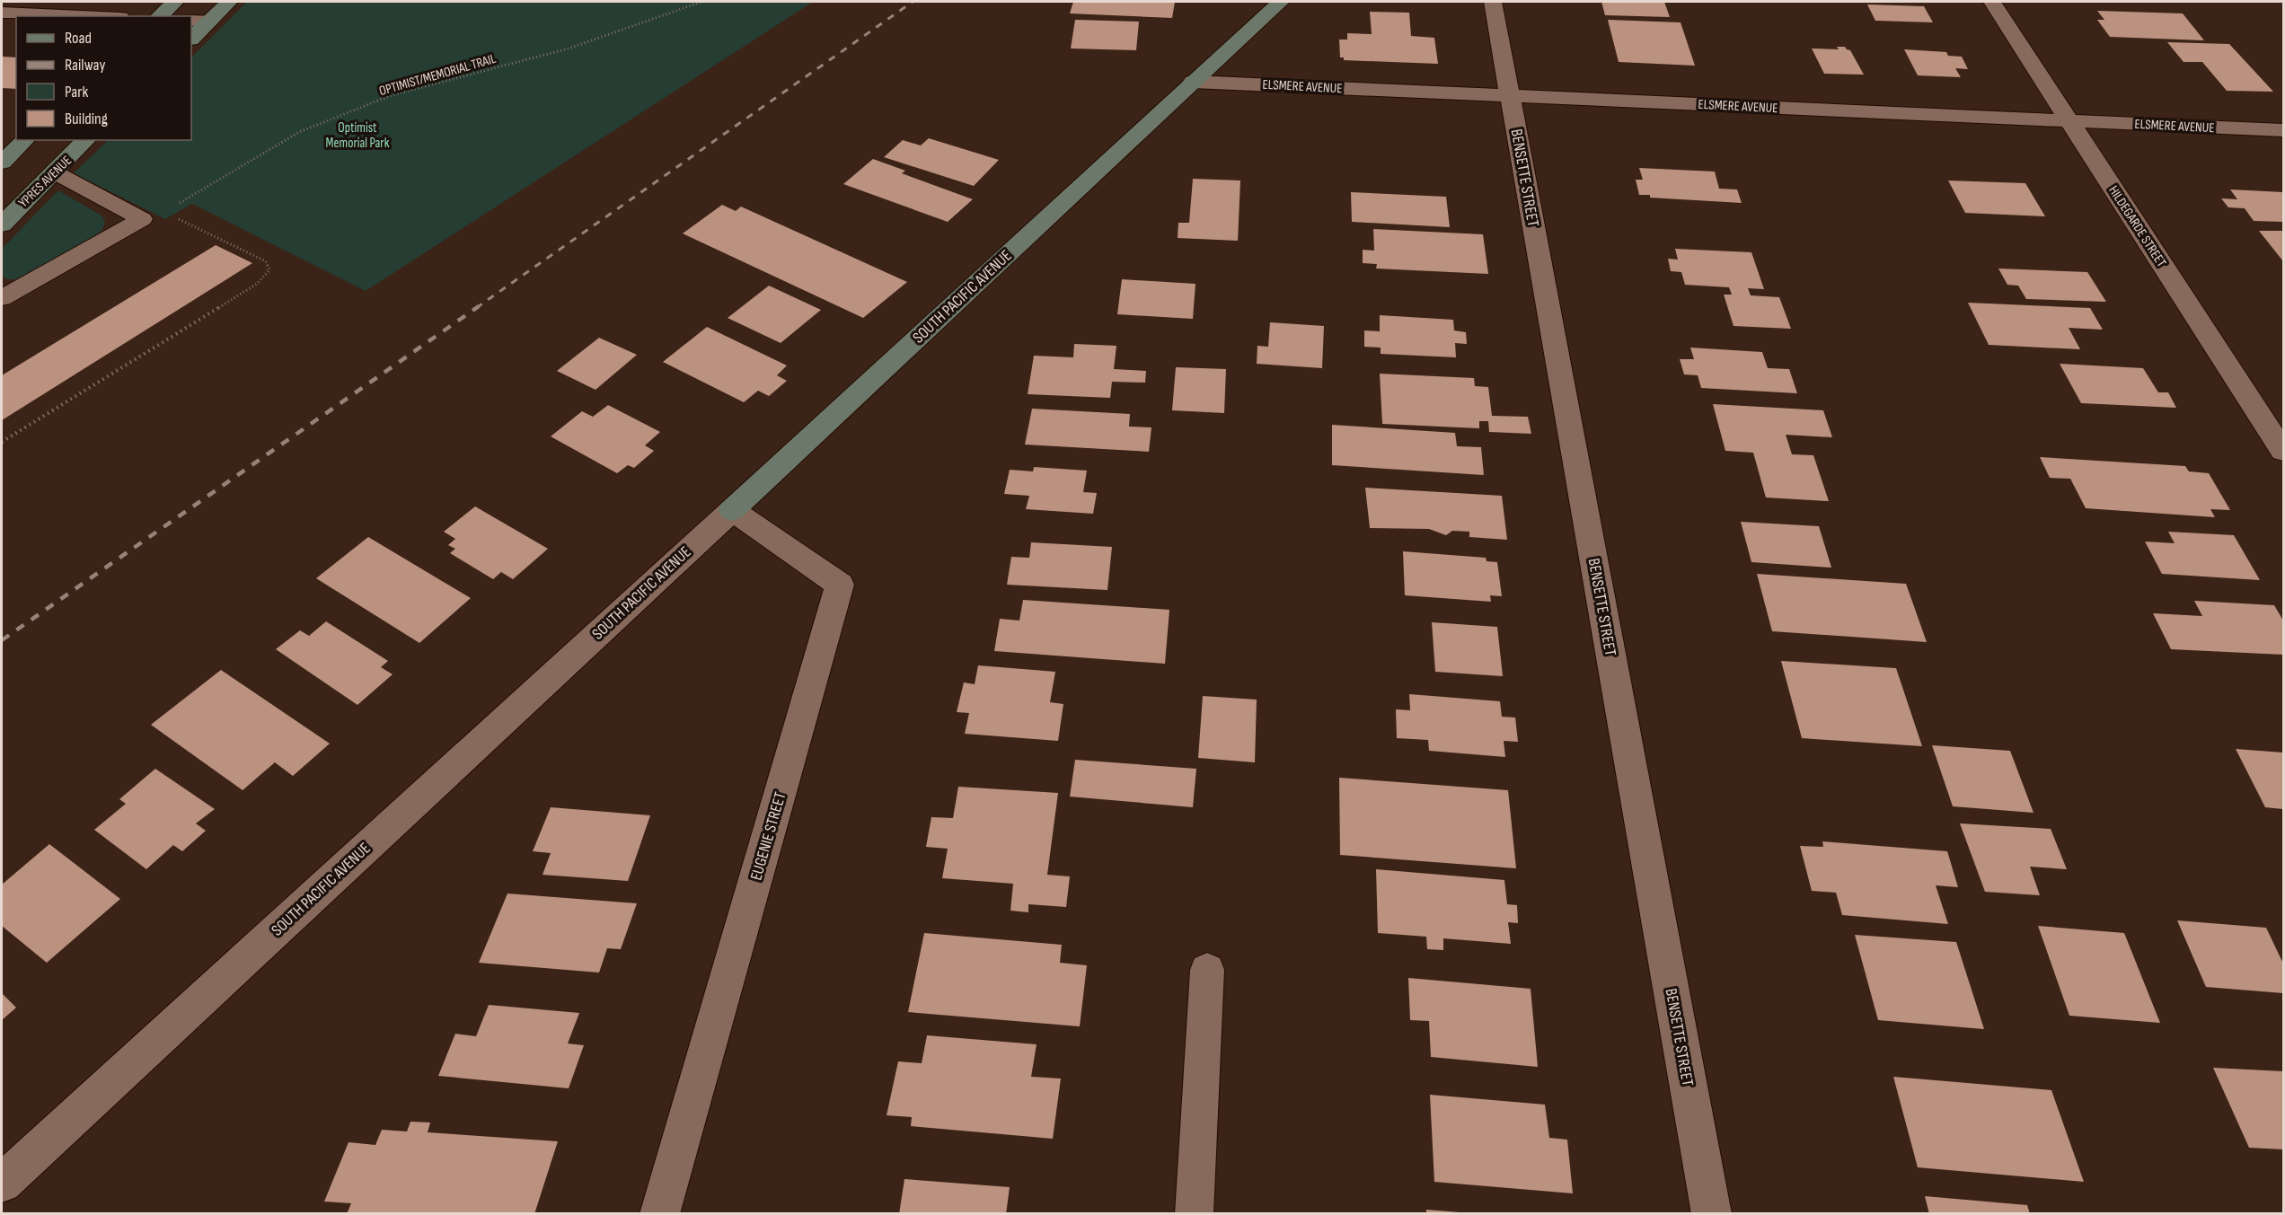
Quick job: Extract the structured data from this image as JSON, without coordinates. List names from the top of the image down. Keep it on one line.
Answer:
{"streets":{"street":["ELSMERE AVENUE","BENSETTE STREET","YPRES AVENUE","HILDEGARDE STREET","SOUTH PACIFIC AVENUE","EUGENIE STREET"],"path":["OPTIMIST/MEMORIAL TRAIL"]},"crossings":[["ELSMERE AVENUE","BENSETTE STREET"],["ELSMERE AVENUE","HILDEGARDE STREET"],["ELSMERE AVENUE","SOUTH PACIFIC AVENUE"],["SOUTH PACIFIC AVENUE","EUGENIE STREET"]],"parks":["Optimist Memorial Park"],"legend":["Road","Railway","Park","Building"]}
